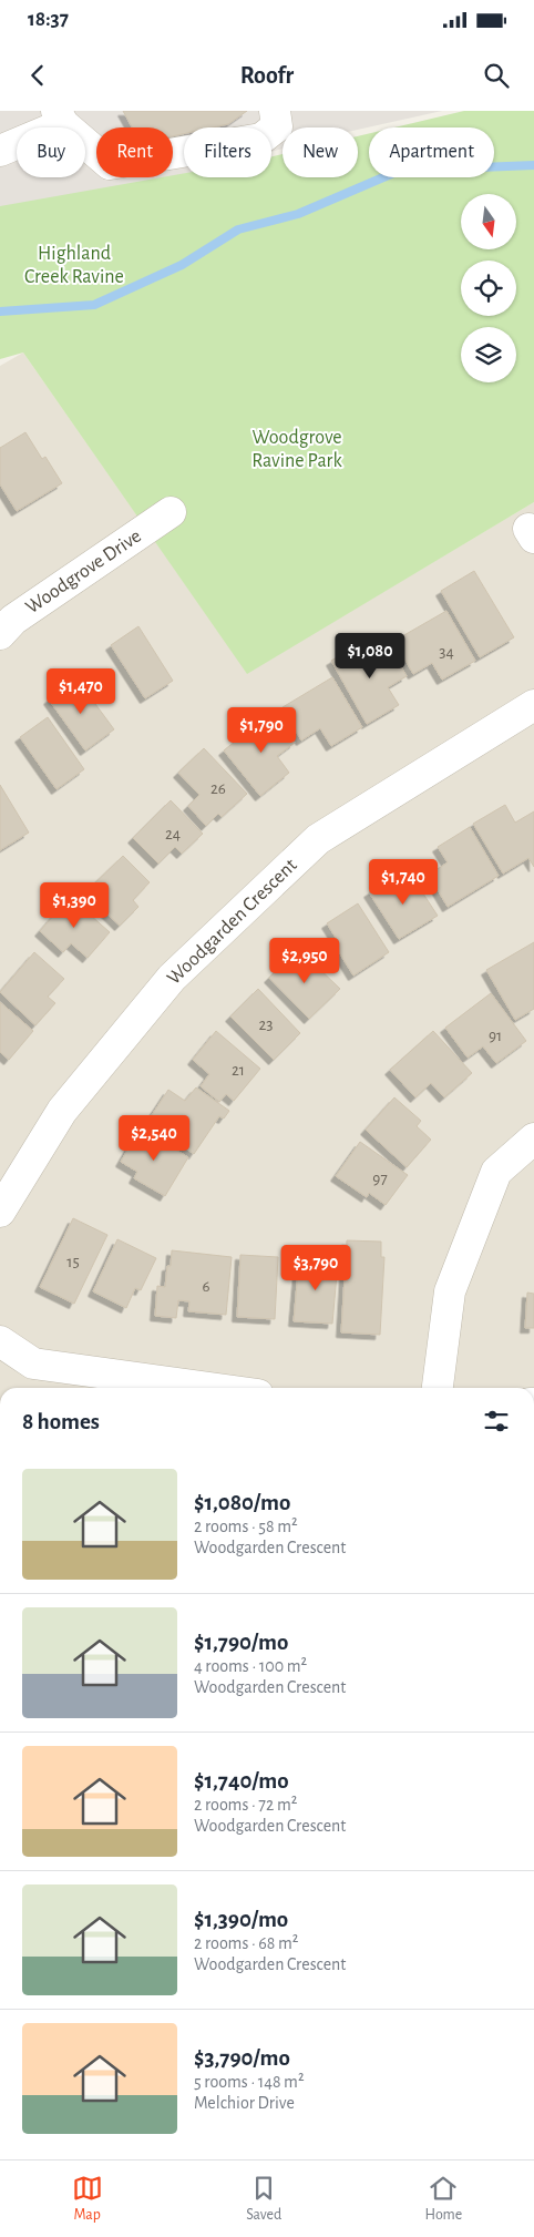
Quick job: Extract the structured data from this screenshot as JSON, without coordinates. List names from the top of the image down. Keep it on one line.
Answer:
{"streets":{"street":["Woodgrove Drive","Woodgarden Crescent"]},"parks":["Highland Creek Ravine","Woodgrove Ravine Park"],"house_numbers":["34","26","24","23","91","21","97","15","6"],"north":"bottom","page":{"status":"18:37","header":"Roofr","chip":["Buy","Rent","Filters","New","Apartment"],"price":["$1,080","$1,470","$1,790","$1,740","$1,390","$2,950","$2,540","$3,790"],"heading":"8 homes","list":[{"name":"$1,080/mo","note":"2 rooms · 58 m² · Woodgarden Crescent"},{"name":"$1,790/mo","note":"4 rooms · 100 m² · Woodgarden Crescent"},{"name":"$1,740/mo","note":"2 rooms · 72 m² · Woodgarden Crescent"},{"name":"$1,390/mo","note":"2 rooms · 68 m² · Woodgarden Crescent"},{"name":"$3,790/mo","note":"5 rooms · 148 m² · Melchior Drive"}],"tabs":["Map","Saved","Home"]}}
